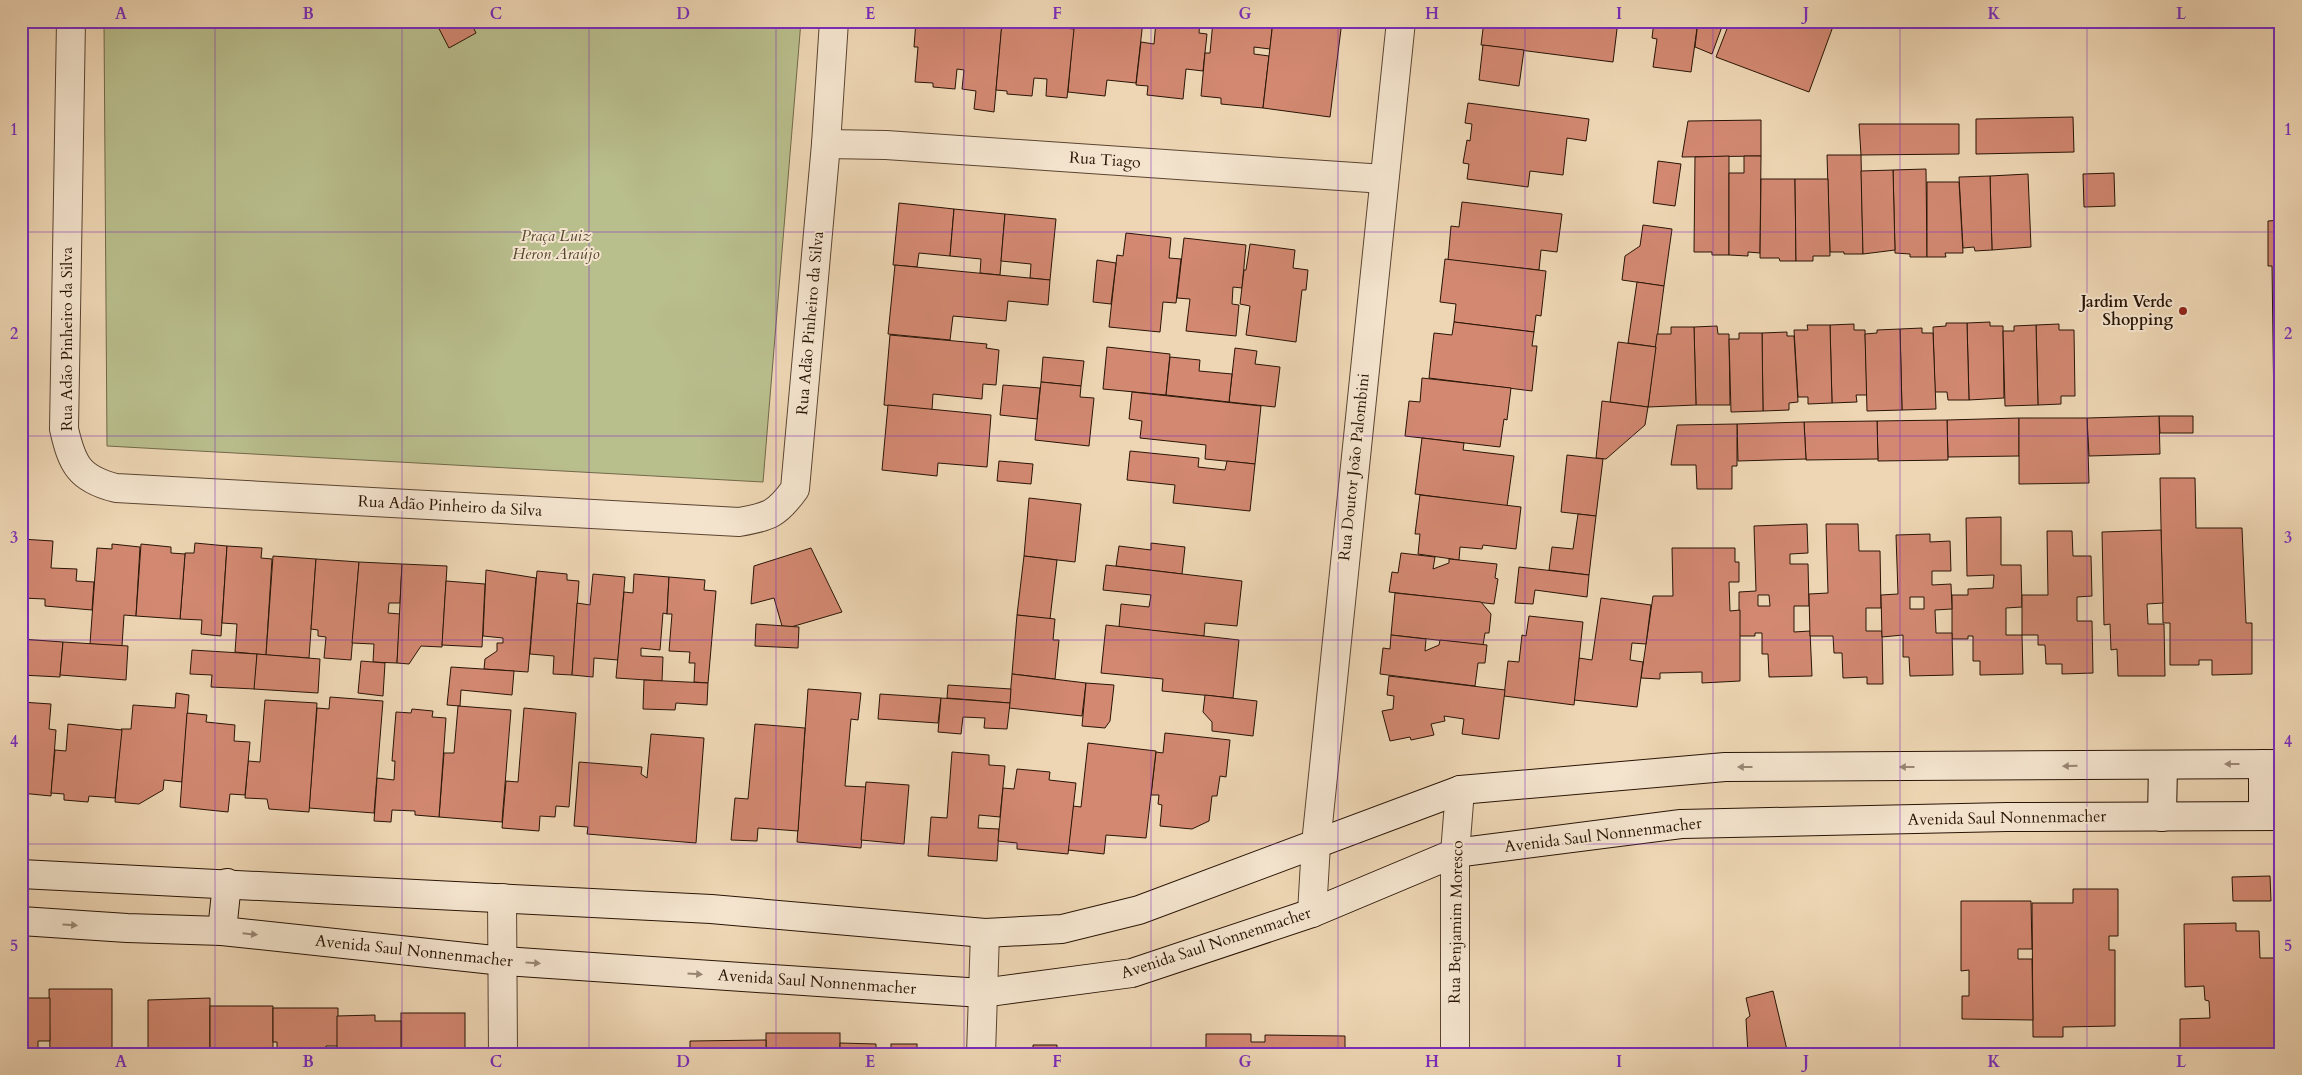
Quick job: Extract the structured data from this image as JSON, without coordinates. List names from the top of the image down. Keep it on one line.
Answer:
{"streets":{"street":["Rua Tiago","Rua Adão Pinheiro da Silva","Rua Doutor João Palombini","Avenida Saul Nonnenmacher","Rua Benjamim Moresco"]},"crossings":[["Rua Tiago","Rua Adão Pinheiro da Silva"],["Rua Tiago","Rua Doutor João Palombini"],["Rua Doutor João Palombini","Avenida Saul Nonnenmacher"],["Avenida Saul Nonnenmacher","Rua Benjamim Moresco"]],"parks":["Praça Luiz Heron Araújo"],"places":["Jardim Verde Shopping"],"grid":{"columns":["A","B","C","D","E","F","G","H","I","J","K","L"],"rows":["1","2","3","4","5"]}}
